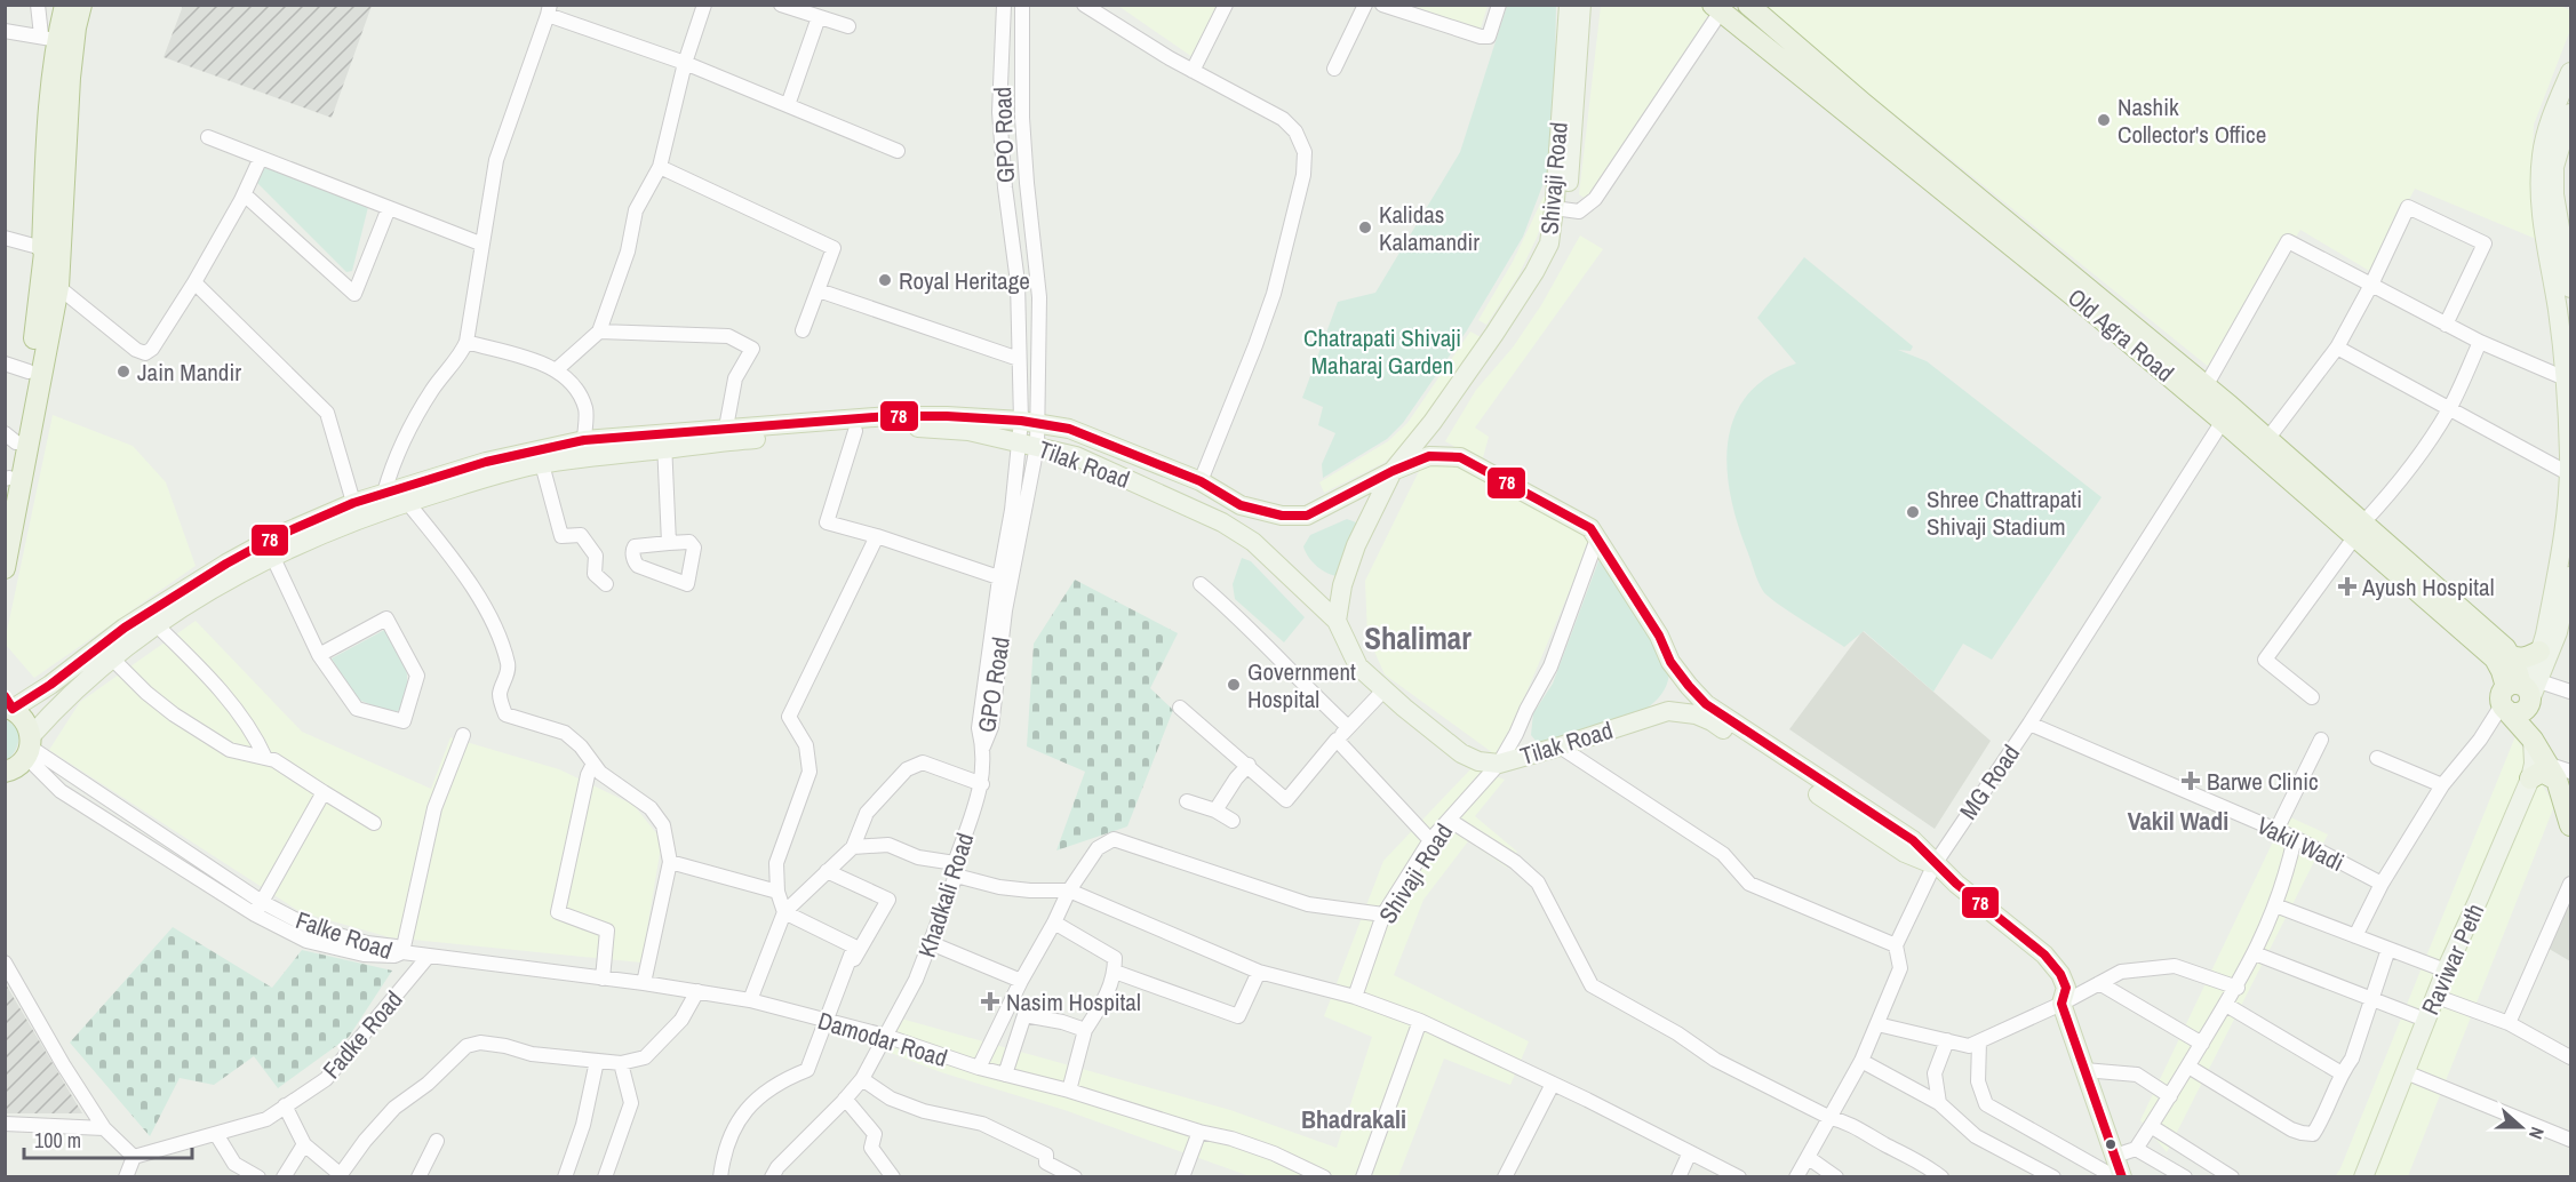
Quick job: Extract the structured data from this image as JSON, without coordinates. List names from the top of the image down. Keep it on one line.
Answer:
{"streets":{"highway":["Old Agra Road"],"main road":["Shivaji Road","Tilak Road","Raviwar Peth"],"street":["GPO Road","MG Road","Vakil Wadi","Khadkali Road","Falke Road","Fadke Road","Damodar Road"]},"crossings":[["GPO Road","Tilak Road"],["GPO Road","Khadkali Road"],["Shivaji Road","Tilak Road"],["Old Agra Road","MG Road"],["Old Agra Road","Raviwar Peth"],["Tilak Road","MG Road"],["Tilak Road","Falke Road"],["MG Road","Vakil Wadi"],["Khadkali Road","Damodar Road"],["Falke Road","Fadke Road"],["Falke Road","Damodar Road"],["Fadke Road","Damodar Road"]],"districts":["Shalimar","Vakil Wadi","Bhadrakali"],"parks":["Chatrapati Shivaji Maharaj Garden"],"places":{"other":["Nashik Collector's Office","Kalidas Kalamandir","Royal Heritage","Jain Mandir","Shree Chattrapati Shivaji Stadium","Government Hospital"],"health":["Ayush Hospital","Barwe Clinic","Nasim Hospital"]},"lines":["transit line 78"],"scale_bar":"100 m","north":"right"}
